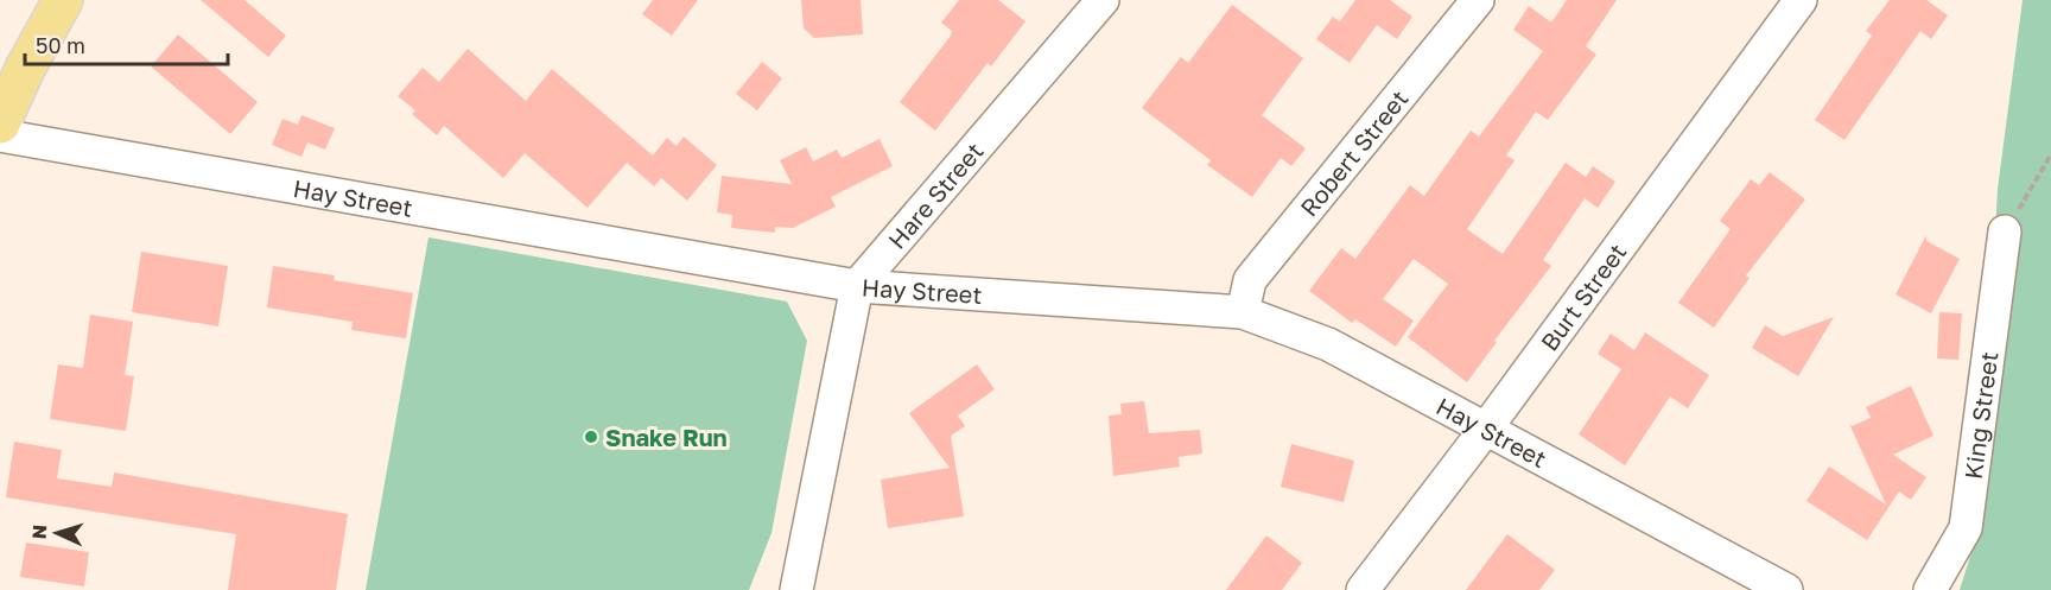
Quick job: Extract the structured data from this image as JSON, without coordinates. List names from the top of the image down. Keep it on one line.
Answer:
{"streets":{"street":["Robert Street","Hare Street","Hay Street","Burt Street","King Street"]},"crossings":[["Robert Street","Hay Street"],["Hare Street","Hay Street"],["Hay Street","Burt Street"]],"places":["Snake Run"],"scale_bar":"50 m","north":"left"}
